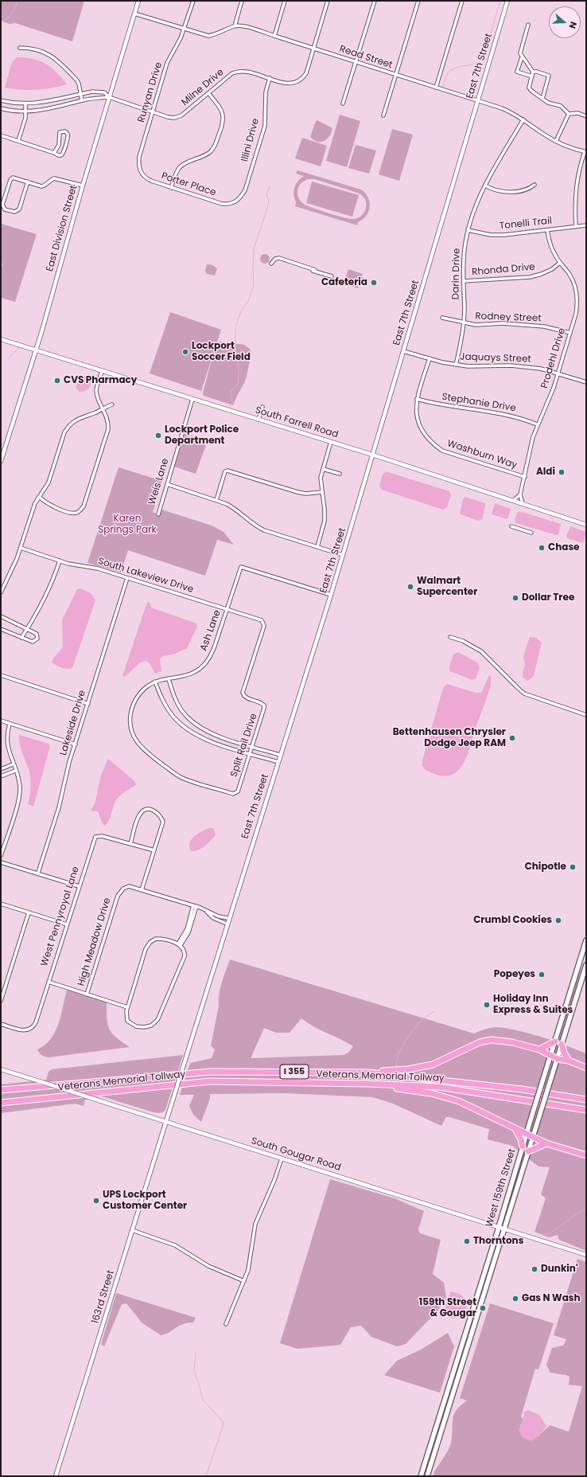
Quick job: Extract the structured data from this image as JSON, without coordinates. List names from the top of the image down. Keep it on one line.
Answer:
{"streets":{"highway":["I 355","Veterans Memorial Tollway"],"main road":["West 159th Street"],"street":["Read Street","East 7th Street","Milne Drive","Runyan Drive","Illini Drive","Porter Place","Tonelli Trail","East Division Street","Rhonda Drive","Darin Drive","Rodney Street","Jaquays Street","Prodehl Drive","Stephanie Drive","South Farrell Road","Washburn Way","Weis Lane","South Lakeview Drive","Ash Lane","Lakeside Drive","Split Rail Drive","West Pennyroyal Lane","High Meadow Drive","South Gougar Road","163rd Street"]},"crossings":[["Read Street","East 7th Street"],["Read Street","Milne Drive"],["Read Street","Darin Drive"],["East 7th Street","Jaquays Street"],["East 7th Street","South Farrell Road"],["East 7th Street","Ash Lane"],["East 7th Street","High Meadow Drive"],["East 7th Street","South Gougar Road"],["East 7th Street","163rd Street"],["Milne Drive","Runyan Drive"],["Milne Drive","Illini Drive"],["Milne Drive","East Division Street"],["Runyan Drive","Porter Place"],["Illini Drive","Porter Place"],["Tonelli Trail","Darin Drive"],["Tonelli Trail","Prodehl Drive"],["East Division Street","South Farrell Road"],["Rhonda Drive","Darin Drive"],["Rhonda Drive","Prodehl Drive"],["Darin Drive","Rodney Street"],["Darin Drive","Jaquays Street"],["Rodney Street","Prodehl Drive"],["Jaquays Street","Prodehl Drive"],["Jaquays Street","Washburn Way"],["Prodehl Drive","Stephanie Drive"],["Prodehl Drive","South Farrell Road"],["Prodehl Drive","Washburn Way"],["Stephanie Drive","Washburn Way"],["South Farrell Road","Weis Lane"],["South Lakeview Drive","Ash Lane"],["South Lakeview Drive","Lakeside Drive"],["South Lakeview Drive","Split Rail Drive"],["Ash Lane","Split Rail Drive"],["South Gougar Road","West 159th Street"],["South Gougar Road","163rd Street"]],"parks":["Karen Springs Park"],"places":["Cafeteria","Lockport Soccer Field","CVS Pharmacy","Lockport Police Department","Aldi","Chase","Walmart Supercenter","Dollar Tree","Bettenhausen Chrysler Dodge Jeep RAM","Chipotle","Crumbl Cookies","Popeyes","Holiday Inn Express & Suites","UPS Lockport Customer Center","Thorntons","Dunkin'","Gas N Wash","159th Street & Gougar"],"north":"right"}
